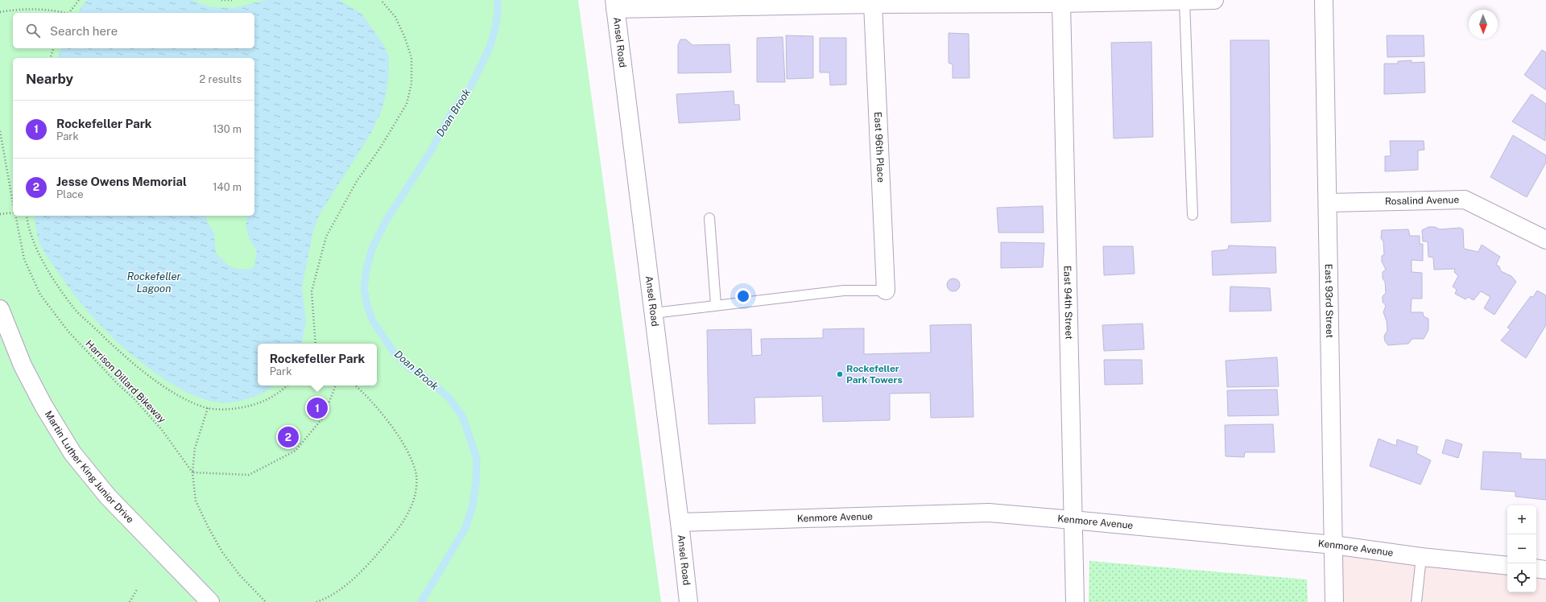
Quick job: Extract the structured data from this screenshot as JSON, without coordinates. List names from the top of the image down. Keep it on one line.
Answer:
{"streets":{"street":["Ansel Road","East 96th Place","Rosalind Avenue","East 93rd Street","East 94th Street","Martin Luther King Junior Drive","Kenmore Avenue"],"path":["Harrison Dillard Bikeway"]},"crossings":[["Ansel Road","Kenmore Avenue"],["Rosalind Avenue","East 93rd Street"],["East 93rd Street","Kenmore Avenue"],["East 94th Street","Kenmore Avenue"]],"water":["Doan Brook","Rockefeller Lagoon"],"places":["Rockefeller Park Towers"],"north":"bottom","page":{"search":"Search here","heading":["Nearby","2 results"],"list":[{"mark":"1","name":"Rockefeller Park","note":"Park","value":"130 m"},{"mark":"2","name":"Jesse Owens Memorial","note":"Place","value":"140 m"}],"popup":["Rockefeller Park","Park"],"pins":["1","2"],"map_buttons":["+","−"]}}
